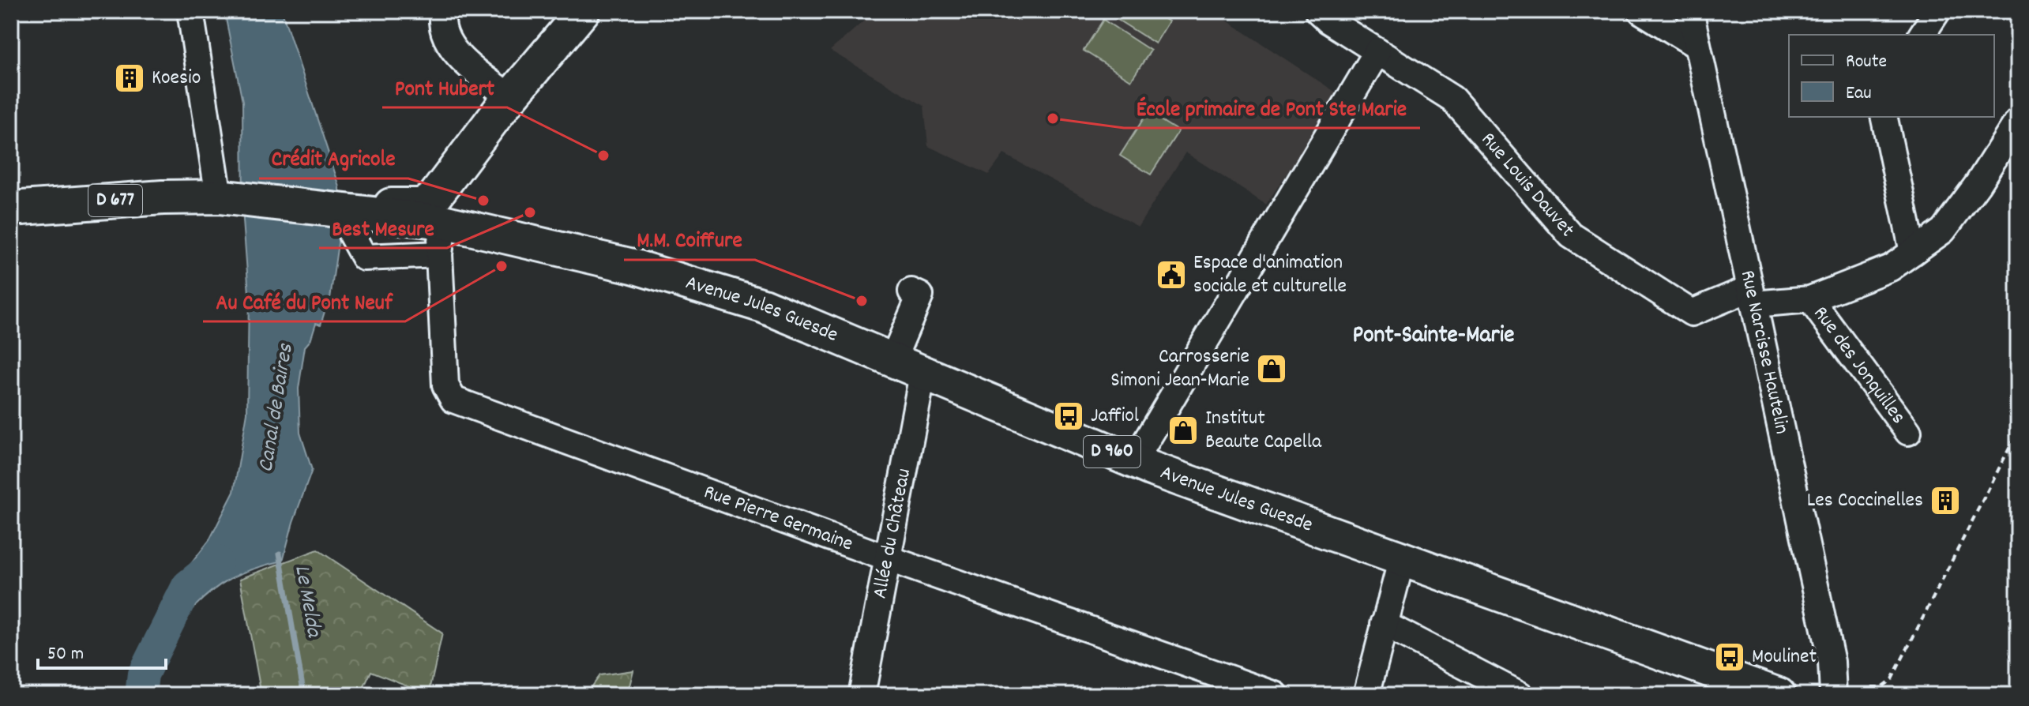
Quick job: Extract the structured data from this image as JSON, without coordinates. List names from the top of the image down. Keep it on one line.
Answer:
{"streets":{"main road":["D 677","Avenue Jules Guesde","D 960"],"street":["Rue Louis Dauvet","Rue Narcisse Hautelin","Rue des Jonquilles","Rue Pierre Germaine","Allée du Château"]},"crossings":[["Rue Louis Dauvet","Rue Narcisse Hautelin"],["Rue Louis Dauvet","Rue des Jonquilles"],["D 677","D 960"],["Avenue Jules Guesde","D 960"],["Avenue Jules Guesde","Rue Pierre Germaine"],["Avenue Jules Guesde","Allée du Château"],["Rue Narcisse Hautelin","Rue des Jonquilles"],["D 960","Rue Pierre Germaine"],["Rue Pierre Germaine","Allée du Château"]],"districts":["Pont-Sainte-Marie"],"water":["Canal de Baires","Le Melda"],"places":{"building":["Koesio","Les Coccinelles"],"other":["École primaire de Pont Ste Marie","Pont Hubert","Crédit Agricole","Best Mesure","Au Café du Pont Neuf","M.M. Coiffure"],"public building":["Espace d'animation sociale et culturelle"],"shop":["Carrosserie Simoni Jean-Marie","Institut Beaute Capella"],"bus stop":["Jaffiol","Moulinet"]},"legend":["Route","Eau"],"scale_bar":"50 m"}
